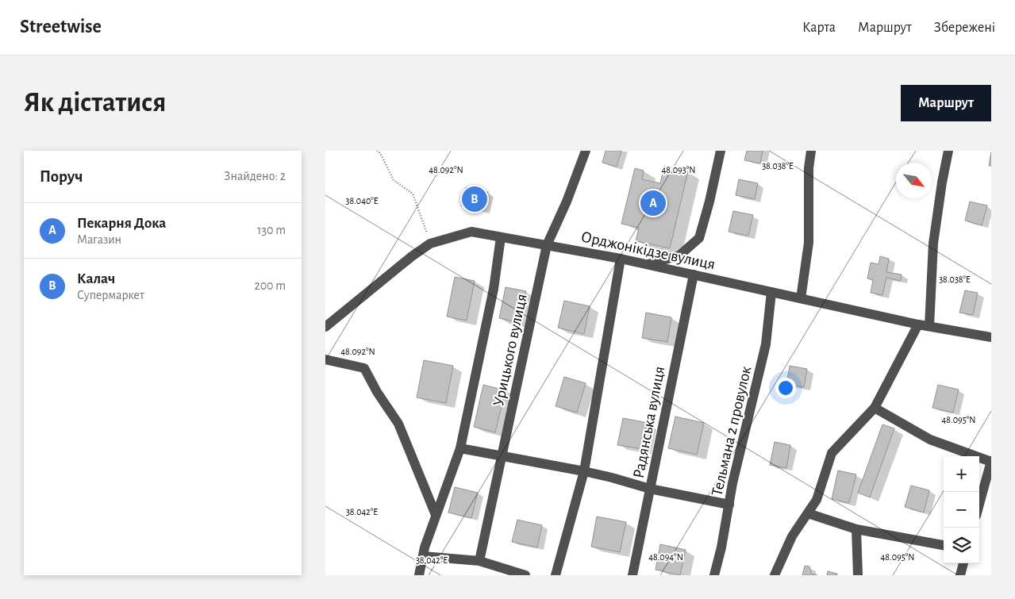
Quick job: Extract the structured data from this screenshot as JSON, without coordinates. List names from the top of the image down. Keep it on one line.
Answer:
{"streets":{"street":["Орджонікідзе вулиця","Урицького вулиця","Радянська вулиця","Тельмана 2 провулок"]},"crossings":[["Орджонікідзе вулиця","Урицького вулиця"],["Орджонікідзе вулиця","Радянська вулиця"],["Орджонікідзе вулиця","Тельмана 2 провулок"]],"north":"bottom right","page":{"header":"Streetwise","nav":["Карта","Маршрут","Збережені"],"buttons":"Маршрут","title":"Як дістатися","heading":["Поруч","Знайдено: 2"],"pins":["B","A"],"list":[{"mark":"A","name":"Пекарня Дока","note":"Магазин","value":"130 m"},{"mark":"B","name":"Калач","note":"Супермаркет","value":"200 m"}],"map_buttons":["+","−"]},"coordinates":["38.038°E","48.092°N","48.093°N","38.040°E","48.095°N","38.042°E","48.094°N"]}
